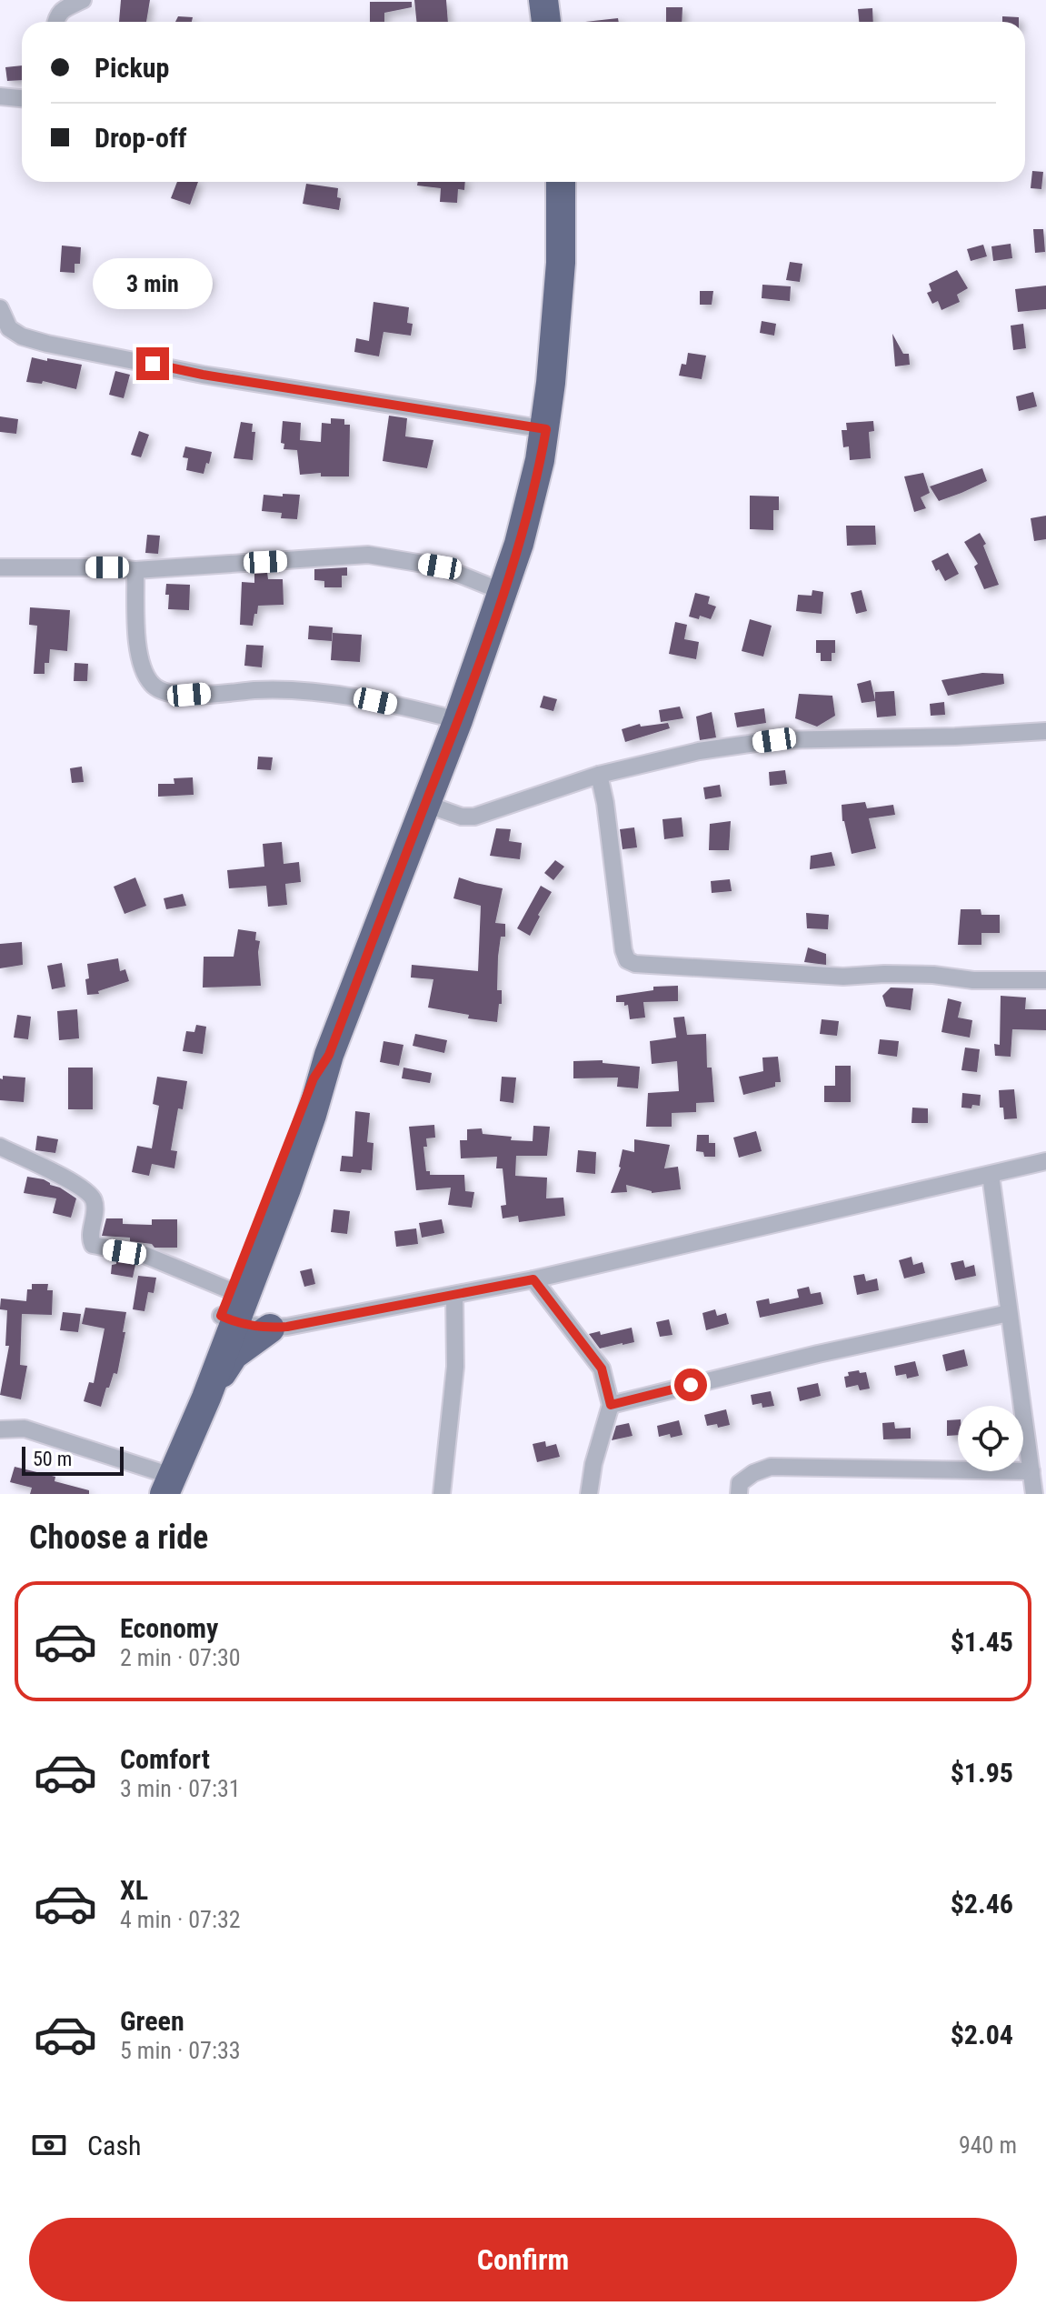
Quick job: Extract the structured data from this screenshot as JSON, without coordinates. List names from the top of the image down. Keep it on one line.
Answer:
{"scale_bar":"50 m","page":{"banner":["Pickup","Drop-off"],"bubble":"3 min","scale":"50 m","heading":"Choose a ride","list":[{"name":"Economy","note":"2 min · 07:30","value":"$1.45"},{"name":"Comfort","note":"3 min · 07:31","value":"$1.95"},{"name":"XL","note":"4 min · 07:32","value":"$2.46"},{"name":"Green","note":"5 min · 07:33","value":"$2.04"}],"pay":["Cash","940 m"],"buttons":"Confirm"}}
